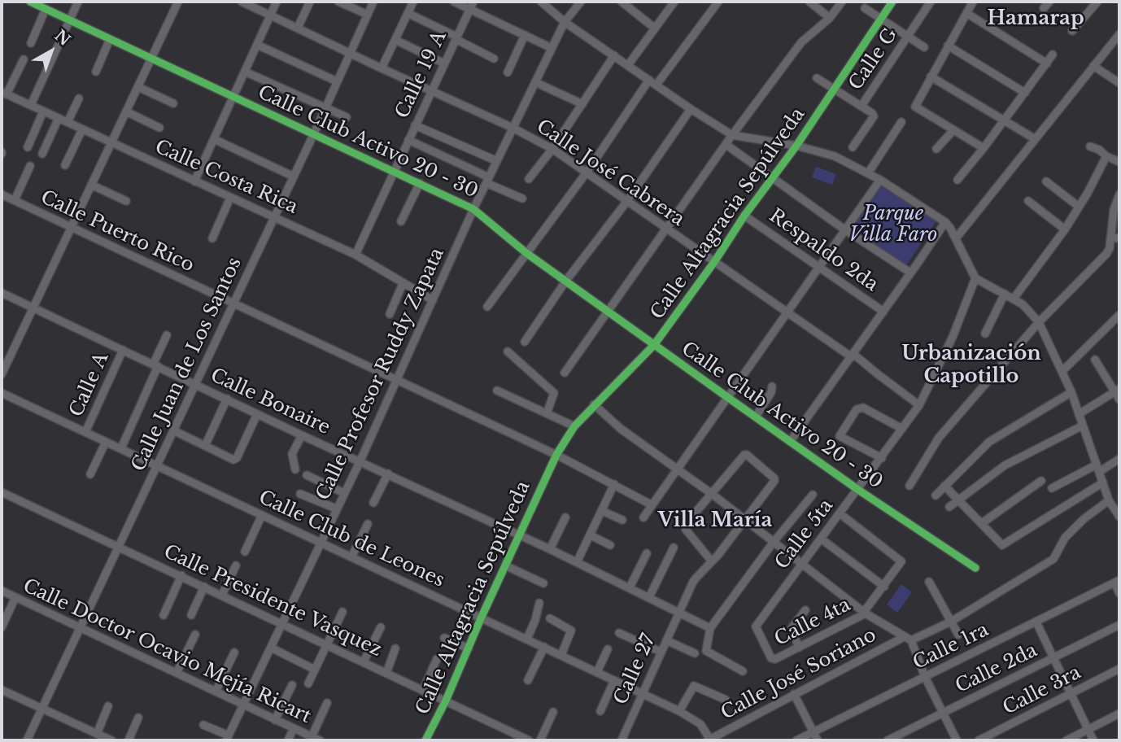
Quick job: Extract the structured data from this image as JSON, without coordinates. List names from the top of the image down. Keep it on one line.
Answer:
{"streets":{"street":["Calle G","Calle 19 A","Calle Club Activo 20 - 30","Calle José Cabrera","Calle Costa Rica","Calle Altagracia Sepúlveda","Calle Puerto Rico","Respaldo 2da","Calle Juan de Los Santos","Calle Profesor Ruddy Zapata","Calle A","Calle Bonaire","Calle 5ta","Calle Club de Leones","Calle Presidente Vasquez","Calle 4ta","Calle 1ra","Calle Doctor Ocavio Mejía Ricart","Calle 2da","Calle 27","Calle José Soriano","Calle 3ra"]},"crossings":[["Calle 19 A","Calle Club Activo 20 - 30"],["Calle 19 A","Calle José Cabrera"],["Calle 19 A","Calle Costa Rica"],["Calle Club Activo 20 - 30","Calle Altagracia Sepúlveda"],["Calle Club Activo 20 - 30","Calle Juan de Los Santos"],["Calle Club Activo 20 - 30","Calle Profesor Ruddy Zapata"],["Calle Club Activo 20 - 30","Calle 5ta"],["Calle José Cabrera","Calle Altagracia Sepúlveda"],["Calle José Cabrera","Calle Juan de Los Santos"],["Calle José Cabrera","Calle Profesor Ruddy Zapata"],["Calle José Cabrera","Calle 5ta"],["Calle Costa Rica","Calle Juan de Los Santos"],["Calle Costa Rica","Calle Profesor Ruddy Zapata"],["Calle Altagracia Sepúlveda","Calle Puerto Rico"],["Calle Altagracia Sepúlveda","Respaldo 2da"],["Calle Altagracia Sepúlveda","Calle Bonaire"],["Calle Altagracia Sepúlveda","Calle Club de Leones"],["Calle Altagracia Sepúlveda","Calle Presidente Vasquez"],["Calle Puerto Rico","Calle Juan de Los Santos"],["Calle Puerto Rico","Calle Profesor Ruddy Zapata"],["Calle Juan de Los Santos","Calle Bonaire"],["Calle Juan de Los Santos","Calle Club de Leones"],["Calle Juan de Los Santos","Calle Presidente Vasquez"],["Calle Juan de Los Santos","Calle Doctor Ocavio Mejía Ricart"],["Calle Profesor Ruddy Zapata","Calle Bonaire"],["Calle Profesor Ruddy Zapata","Calle Club de Leones"],["Calle Profesor Ruddy Zapata","Calle Presidente Vasquez"],["Calle Profesor Ruddy Zapata","Calle Doctor Ocavio Mejía Ricart"],["Calle A","Calle Bonaire"],["Calle A","Calle Club de Leones"],["Calle Bonaire","Calle 27"],["Calle 5ta","Calle 4ta"],["Calle Club de Leones","Calle 27"],["Calle Club de Leones","Calle José Soriano"]],"districts":["Hamarap","Urbanización Capotillo","Villa María"],"parks":["Parque Villa Faro"],"north":"top right"}
